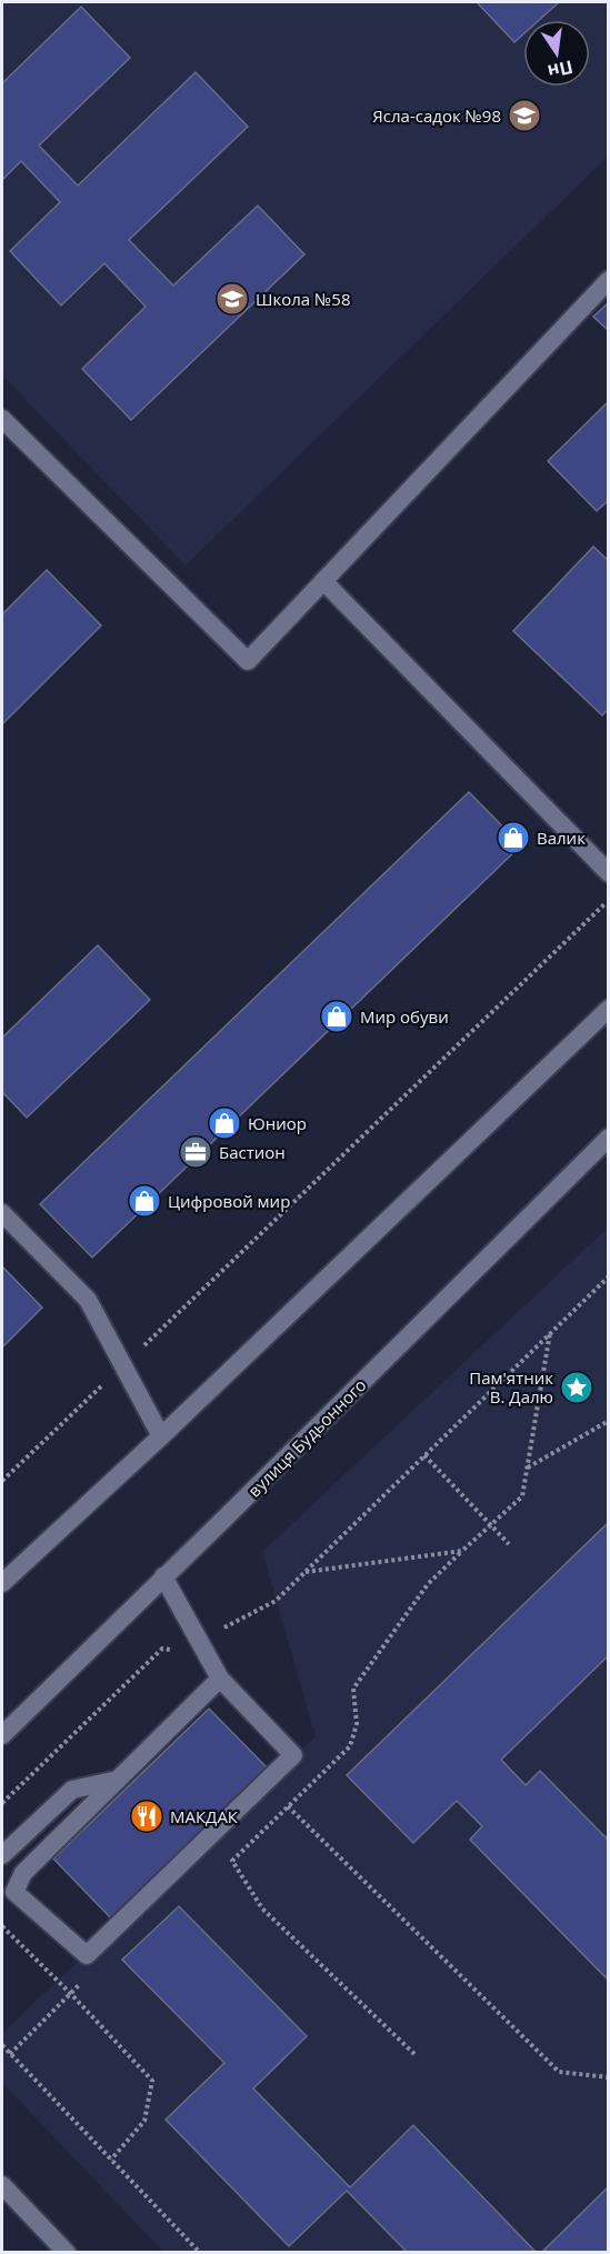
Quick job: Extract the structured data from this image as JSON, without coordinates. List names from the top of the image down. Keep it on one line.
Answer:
{"streets":{"main road":["вулиця Будьонного"]},"places":{"school or university":["Ясла-садок №98","Школа №58"],"shop":["Валик","Мир обуви","Юниор","Цифровой мир"],"office":["Бастион"],"place":["Пам'ятник В. Далю"],"restaurant":["МАКДАК"]},"north":"bottom"}
